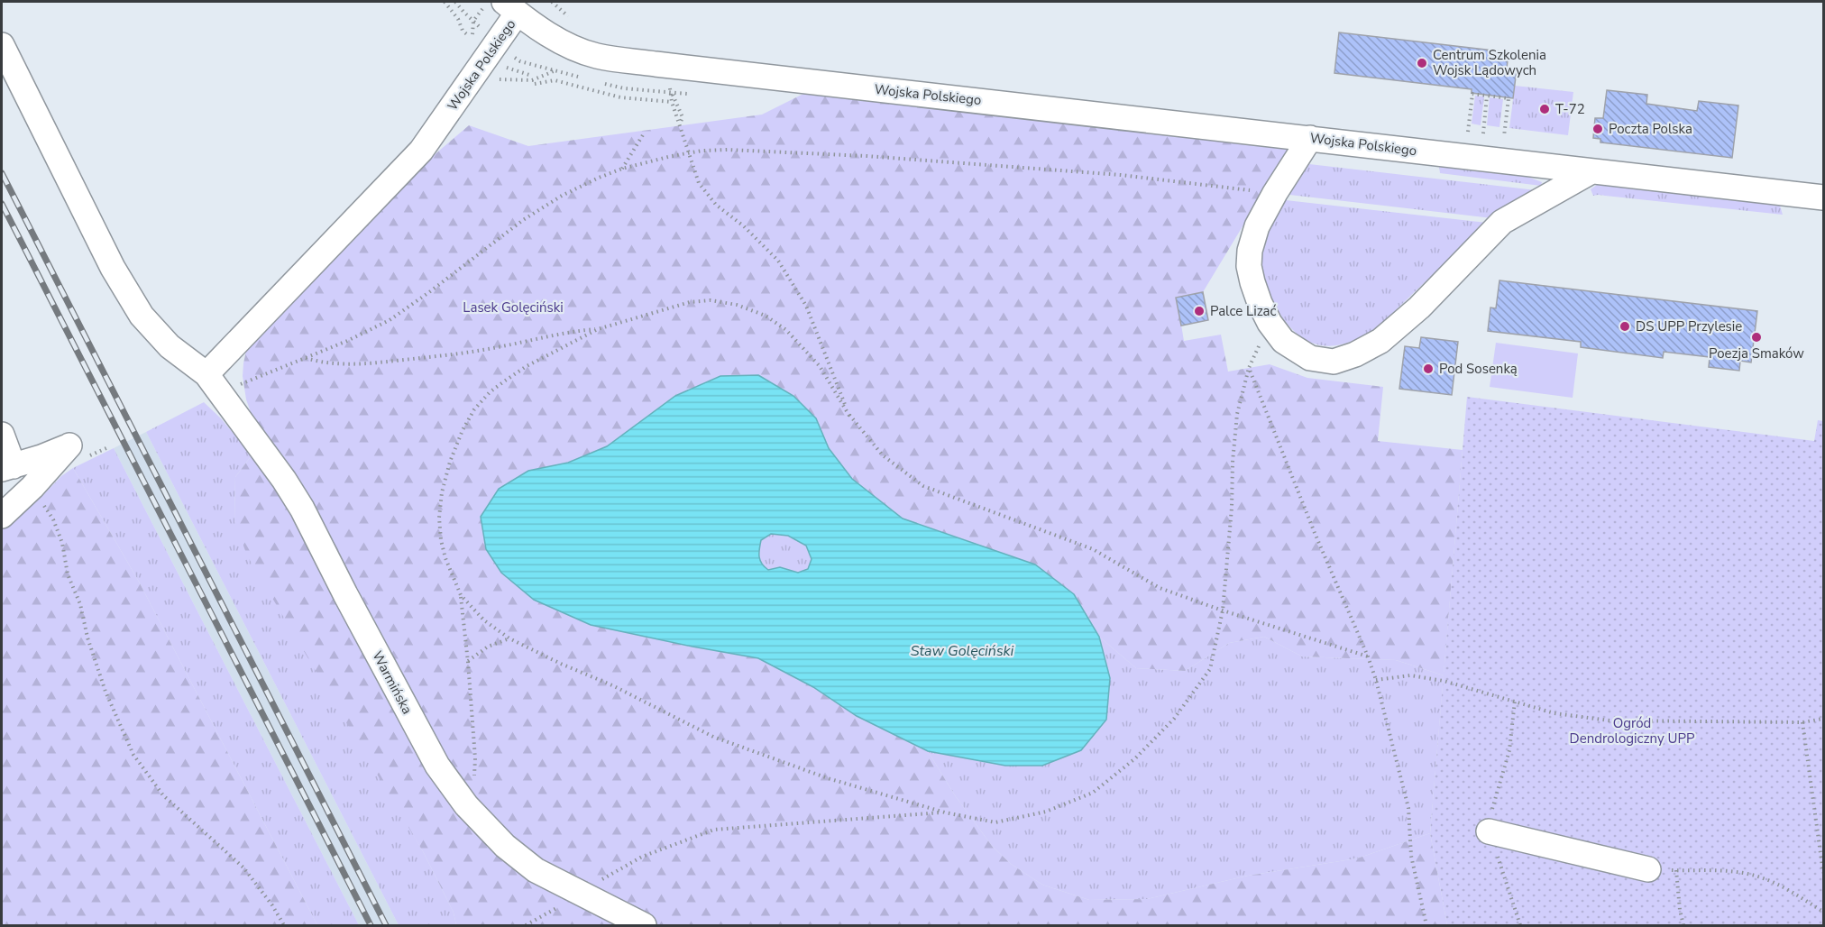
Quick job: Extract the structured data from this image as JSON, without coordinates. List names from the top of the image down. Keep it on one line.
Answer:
{"streets":{"street":["Wojska Polskiego","Warmińska"]},"crossings":[["Wojska Polskiego","Warmińska"]],"water":["Staw Golęciński"],"parks":["Lasek Golęciński","Ogród Dendrologiczny UPP"],"places":["Centrum Szkolenia Wojsk Lądowych","T-72","Poczta Polska","Palce Lizać","DS UPP Przylesie","Poezja Smaków","Pod Sosenką"]}
